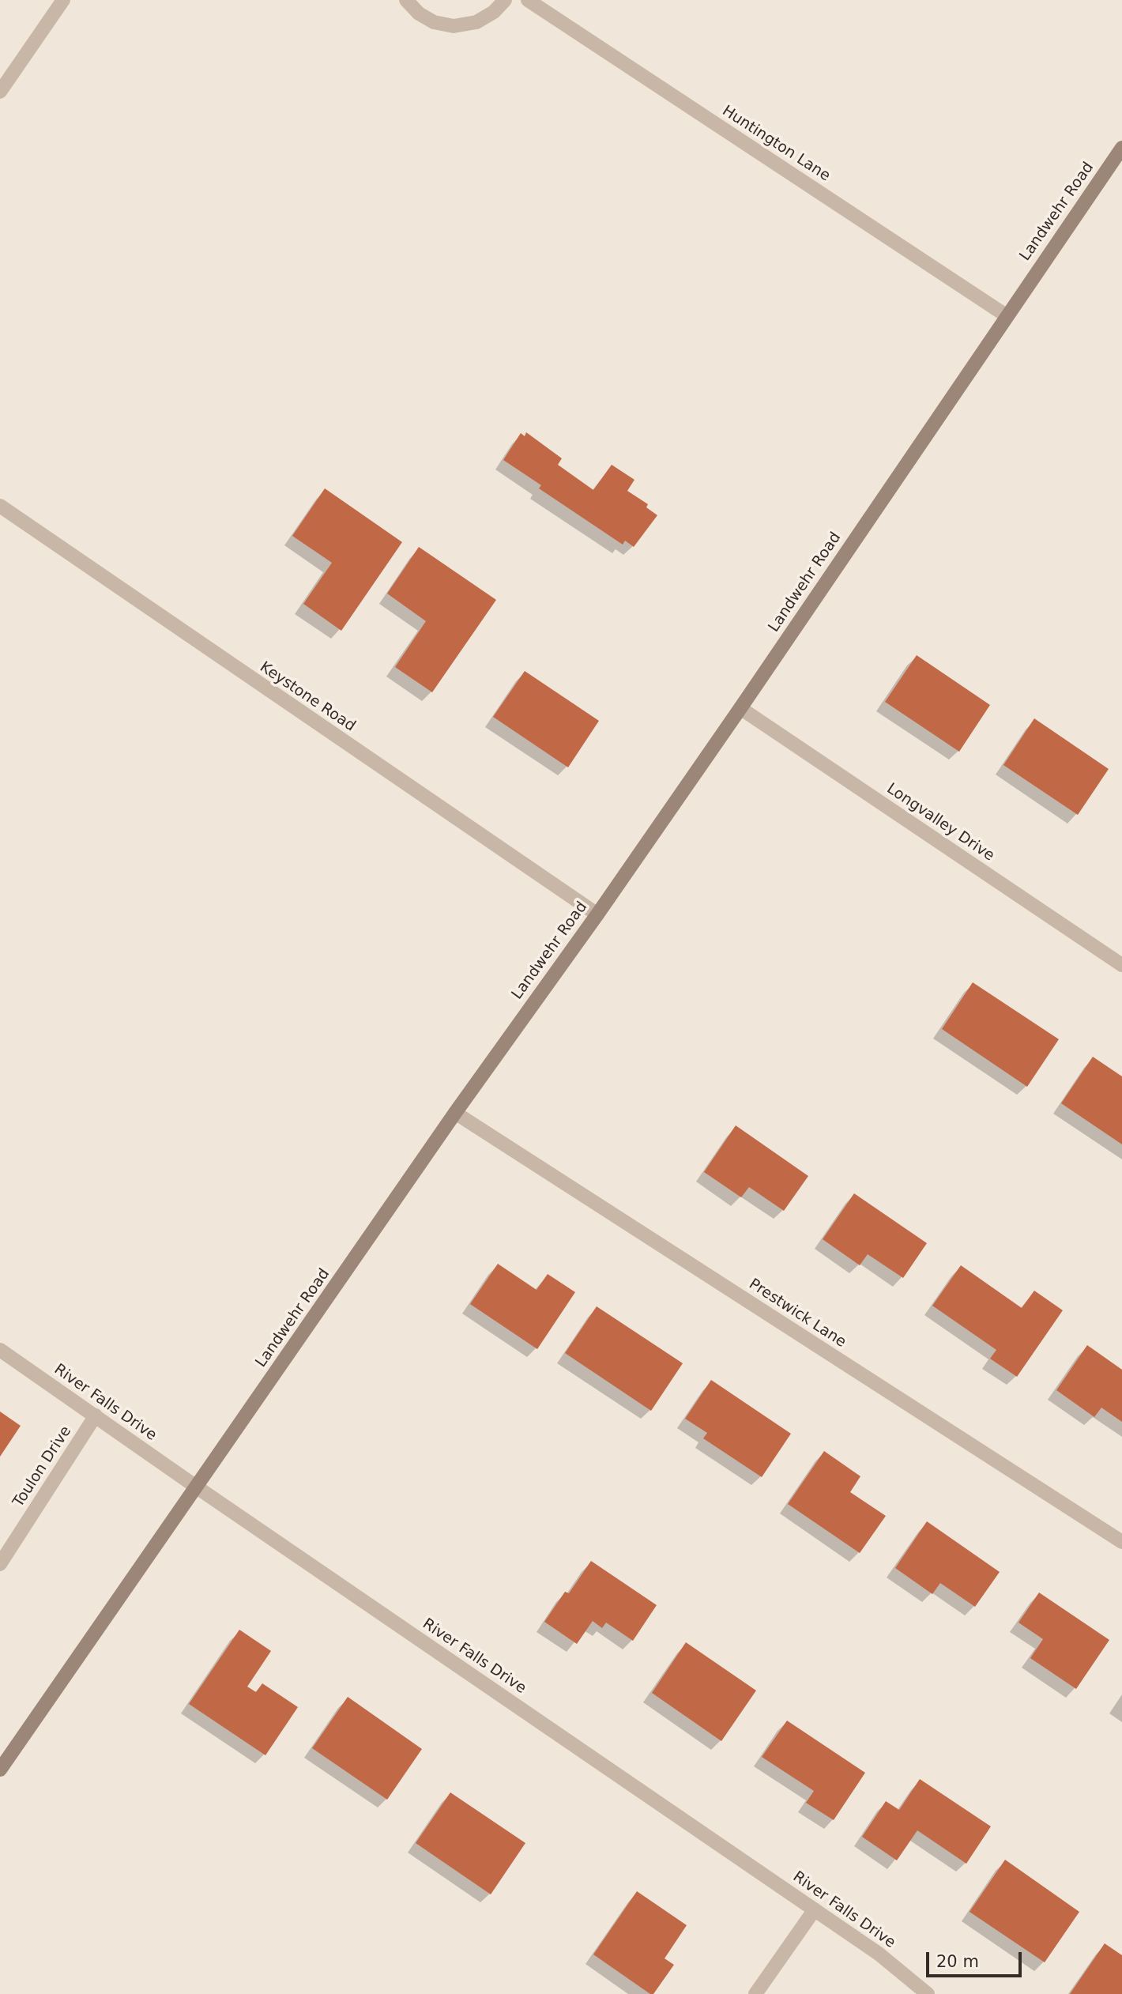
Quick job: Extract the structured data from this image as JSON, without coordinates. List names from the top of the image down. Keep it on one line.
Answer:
{"streets":{"main road":["Landwehr Road"],"street":["Huntington Lane","Keystone Road","Longvalley Drive","Prestwick Lane","River Falls Drive","Toulon Drive"]},"crossings":[["Huntington Lane","Landwehr Road"],["Landwehr Road","Keystone Road"],["Landwehr Road","Longvalley Drive"],["Landwehr Road","Prestwick Lane"],["Landwehr Road","River Falls Drive"],["River Falls Drive","Toulon Drive"]],"scale_bar":"20 m"}
